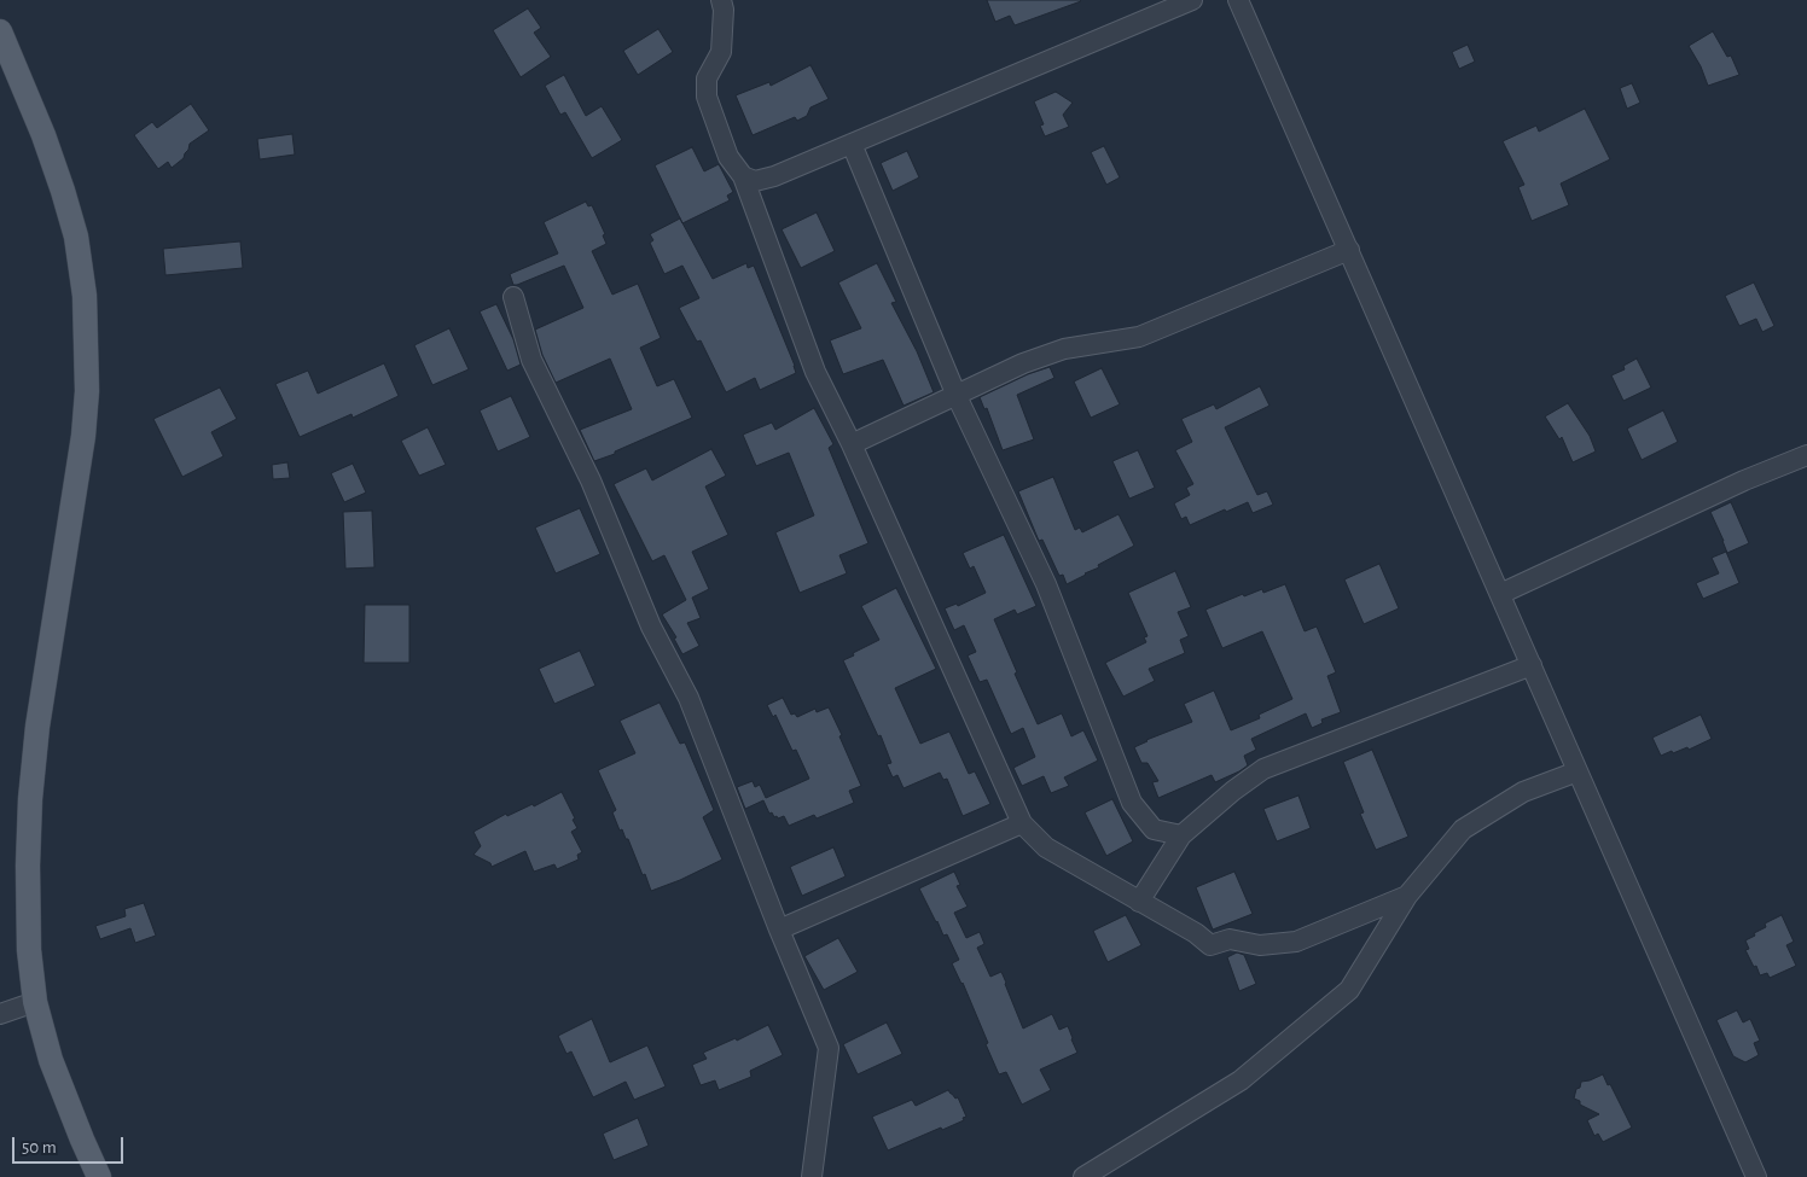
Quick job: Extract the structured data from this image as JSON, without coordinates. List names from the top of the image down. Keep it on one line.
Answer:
{"scale_bar":"50 m"}
